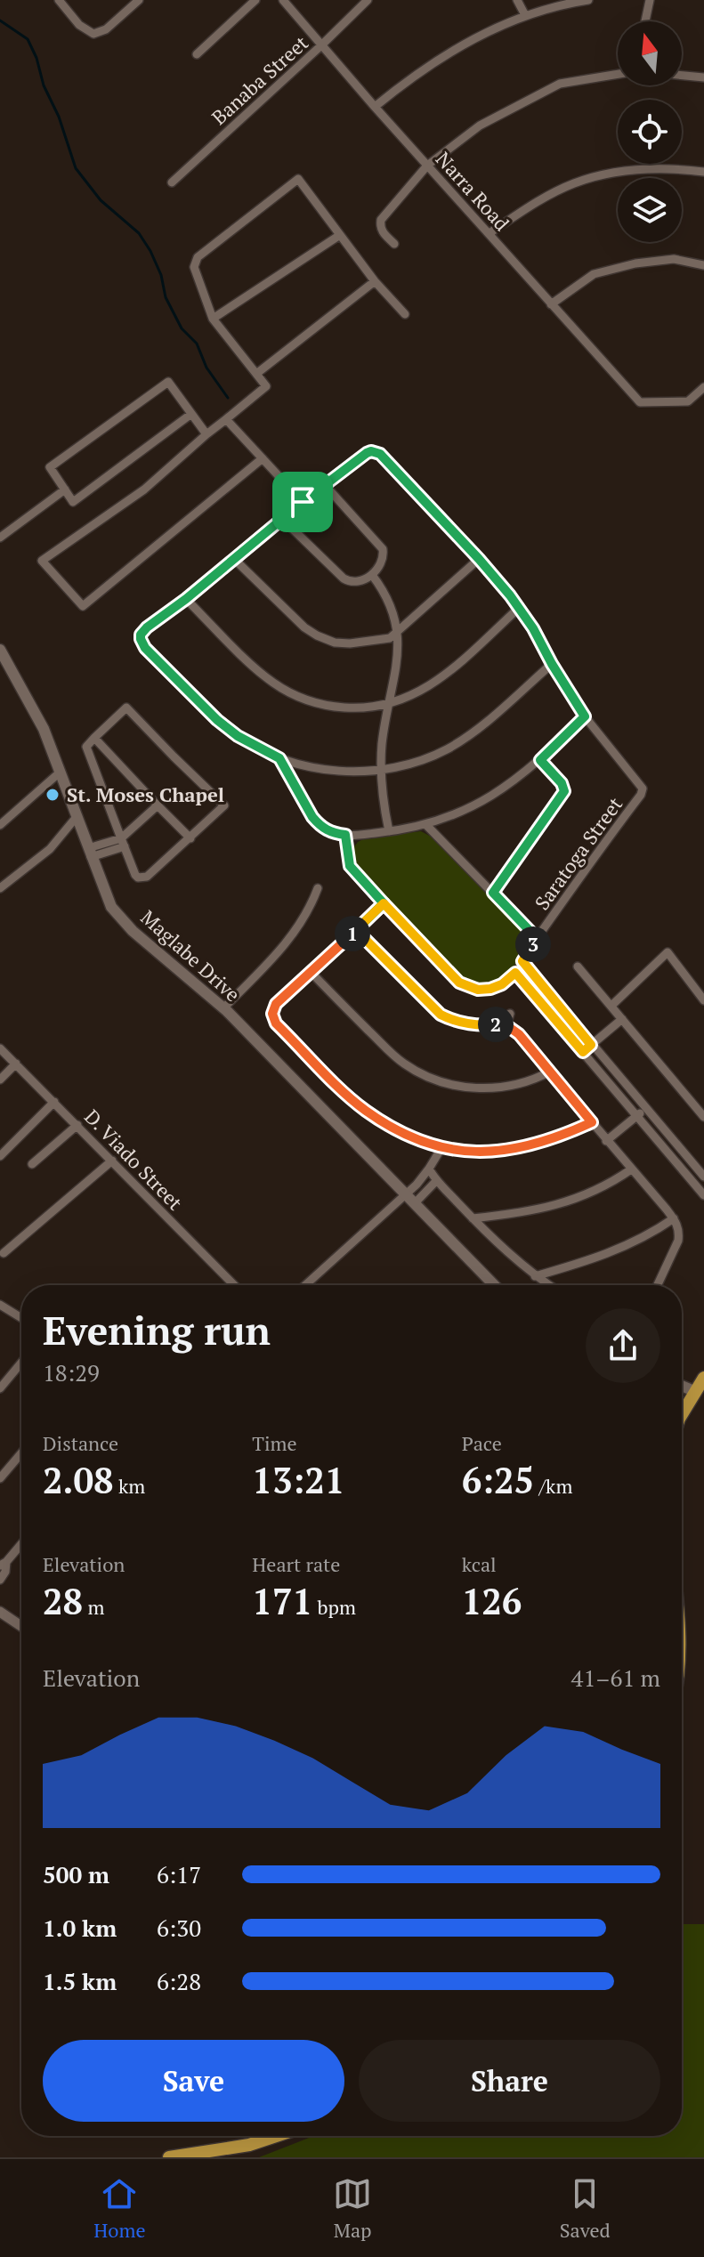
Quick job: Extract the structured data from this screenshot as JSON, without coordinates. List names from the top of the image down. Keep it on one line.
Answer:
{"streets":{"main road":["Maglabe Drive"],"street":["Banaba Street","Narra Road","Saratoga Street","D. Viado Street"]},"crossings":[["Banaba Street","Narra Road"]],"places":["St. Moses Chapel"],"north":"top","page":{"pins":["1","3","2"],"heading":["Evening run","18:29"],"stats":[["Distance","2.08 km"],["Time","13:21"],["Pace","6:25 /km"],["Elevation","28 m"],["Heart rate","171 bpm"],["kcal","126"]],"chart":["Elevation","41–61 m"],"list":[{"name":"500 m","note":"6:17"},{"name":"1.0 km","note":"6:30"},{"name":"1.5 km","note":"6:28"}],"buttons":["Save","Share"],"tabs":["Home","Map","Saved"]}}
